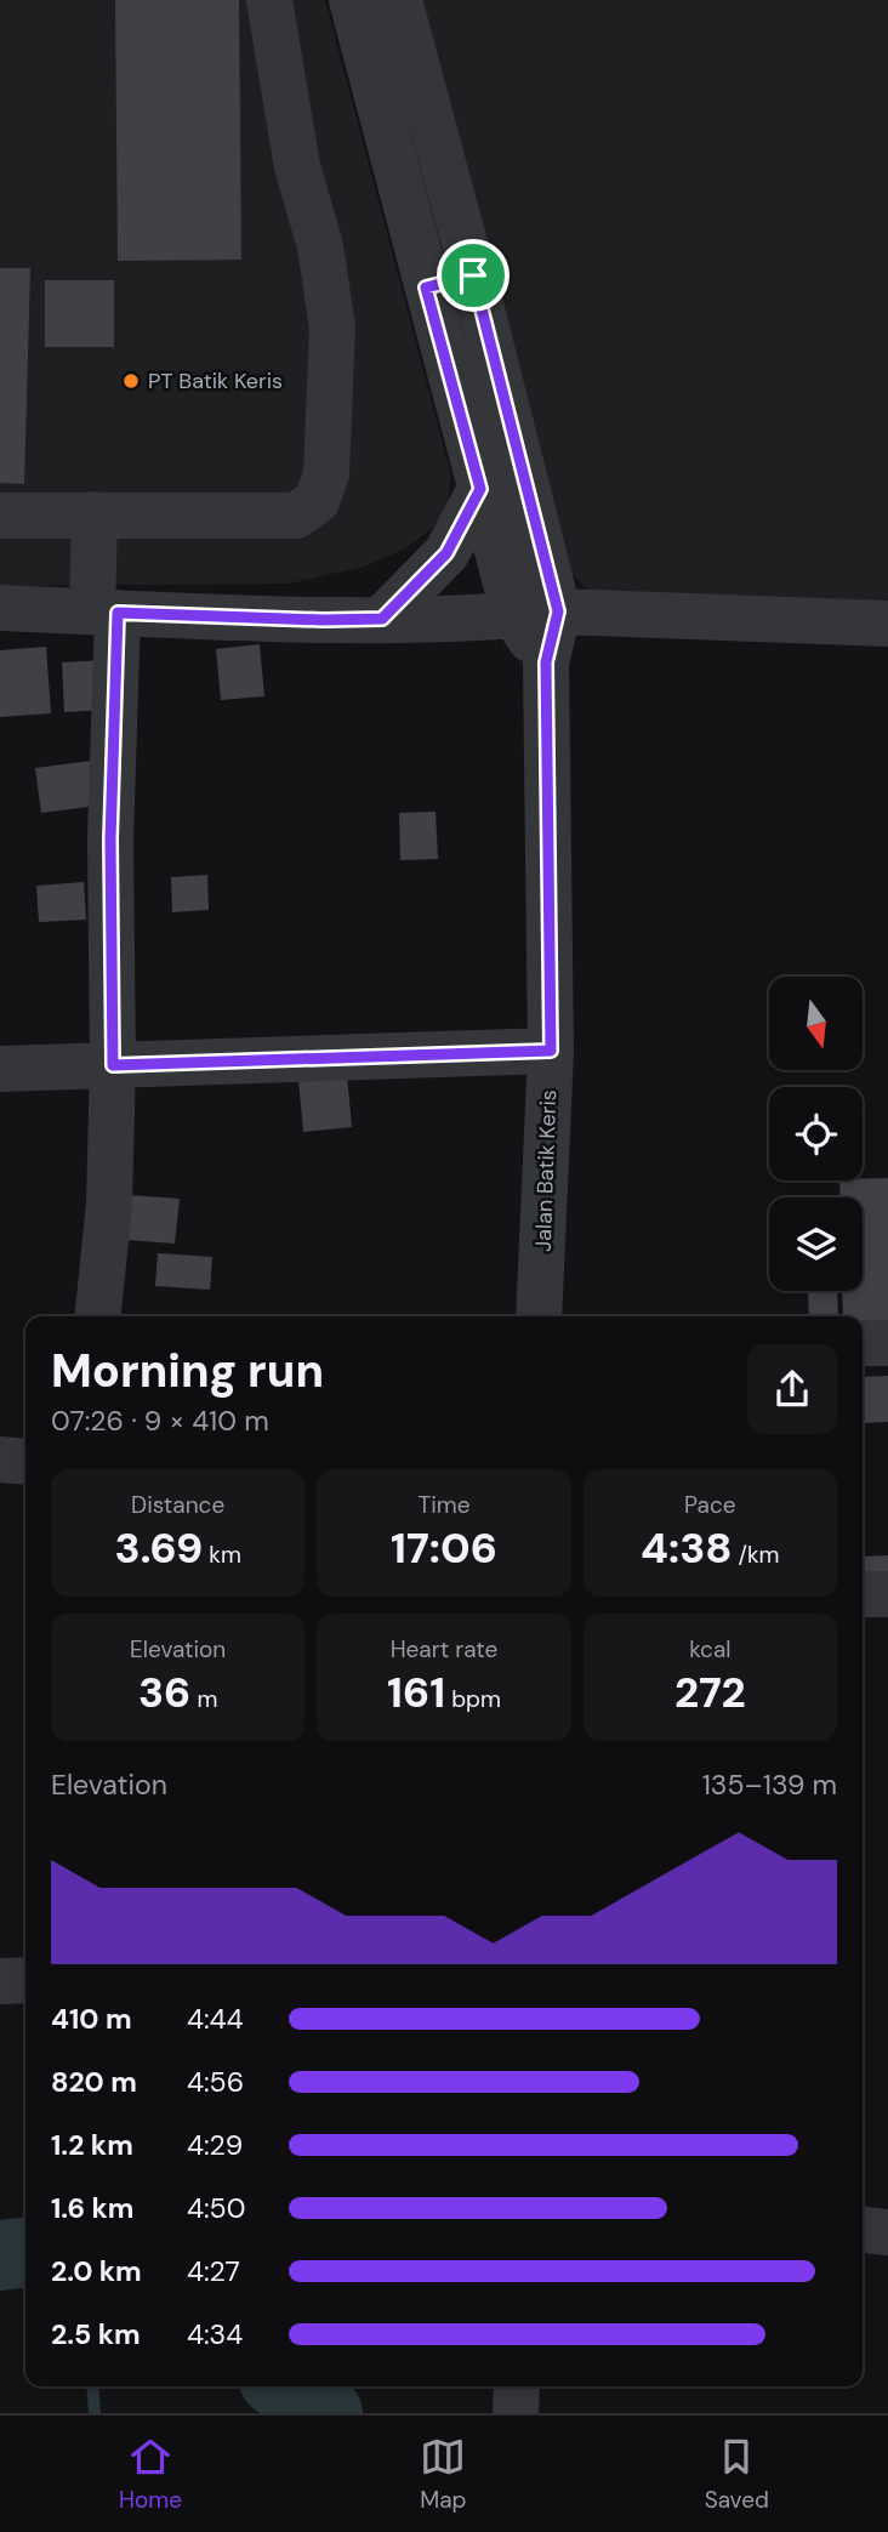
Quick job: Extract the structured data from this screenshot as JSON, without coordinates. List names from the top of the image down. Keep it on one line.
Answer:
{"streets":{"street":["Jalan Batik Keris"]},"places":["PT Batik Keris"],"north":"bottom","page":{"heading":["Morning run","07:26 · 9 × 410 m"],"stats":[["Distance","3.69 km"],["Time","17:06"],["Pace","4:38 /km"],["Elevation","36 m"],["Heart rate","161 bpm"],["kcal","272"]],"chart":["Elevation","135–139 m"],"list":[{"name":"410 m","note":"4:44"},{"name":"820 m","note":"4:56"},{"name":"1.2 km","note":"4:29"},{"name":"1.6 km","note":"4:50"},{"name":"2.0 km","note":"4:27"},{"name":"2.5 km","note":"4:34"}],"tabs":["Home","Map","Saved"]}}
